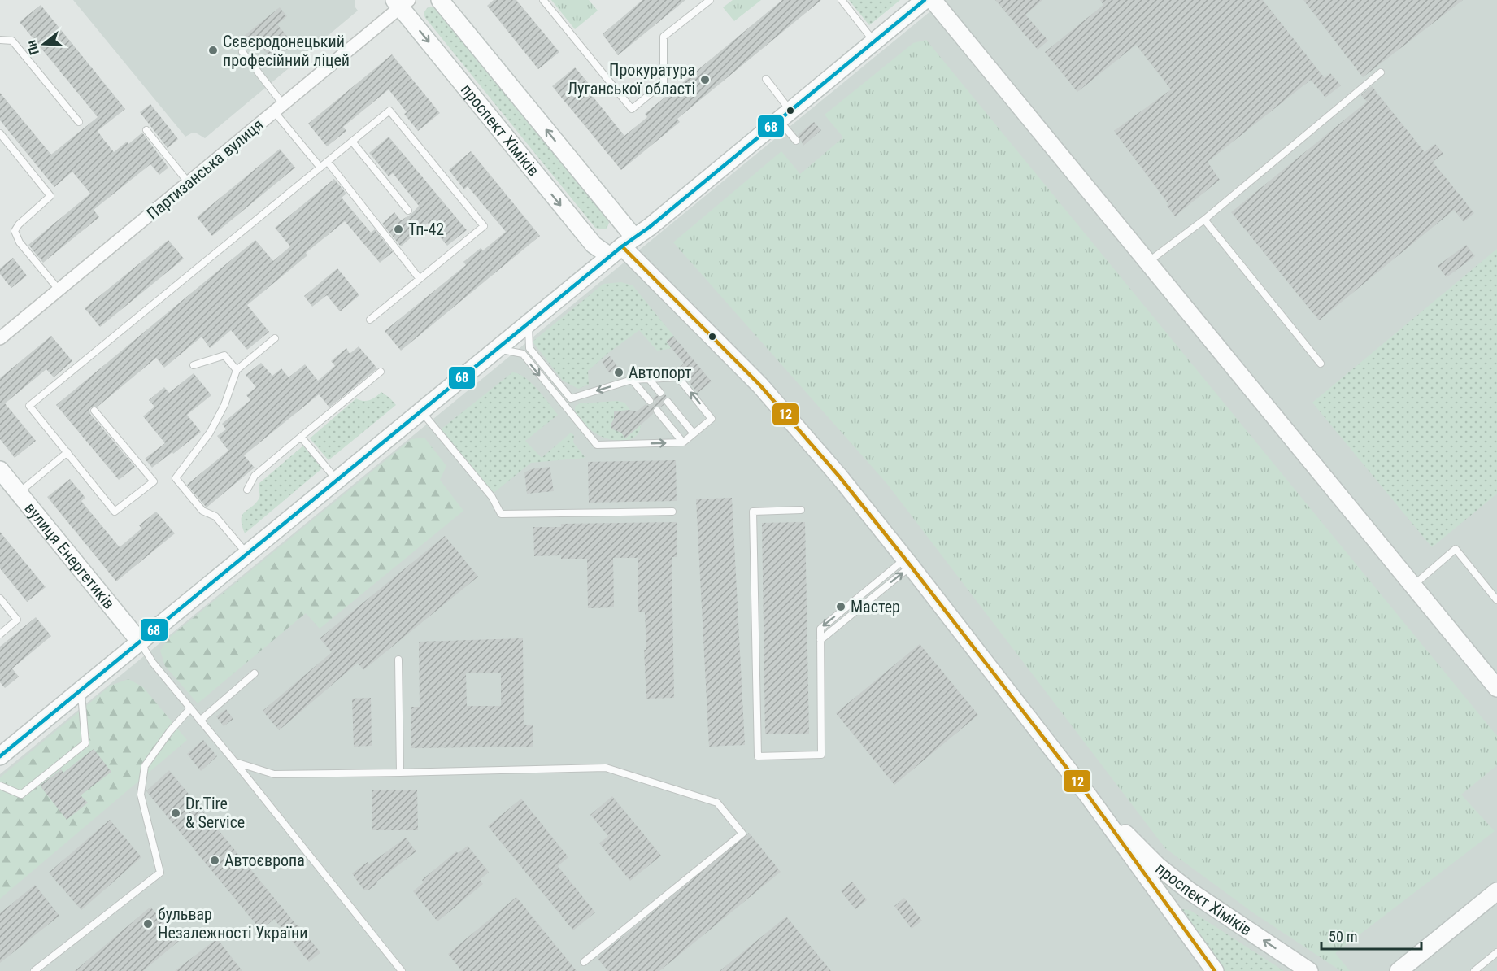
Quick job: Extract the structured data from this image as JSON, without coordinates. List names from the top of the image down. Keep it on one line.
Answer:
{"streets":{"street":["проспект Хіміків","Партизанська вулиця","вулиця Енергетиків"]},"crossings":[["проспект Хіміків","Партизанська вулиця"]],"places":["Сєвєродонецький професійний ліцей","Прокуратура Луганської області","Тп-42","Автопорт","Мастер","Dr.Tire & Service","Автоєвропа","бульвар Незалежності України"],"lines":["transit line 68","transit line 12"],"scale_bar":"50 m","north":"left"}
